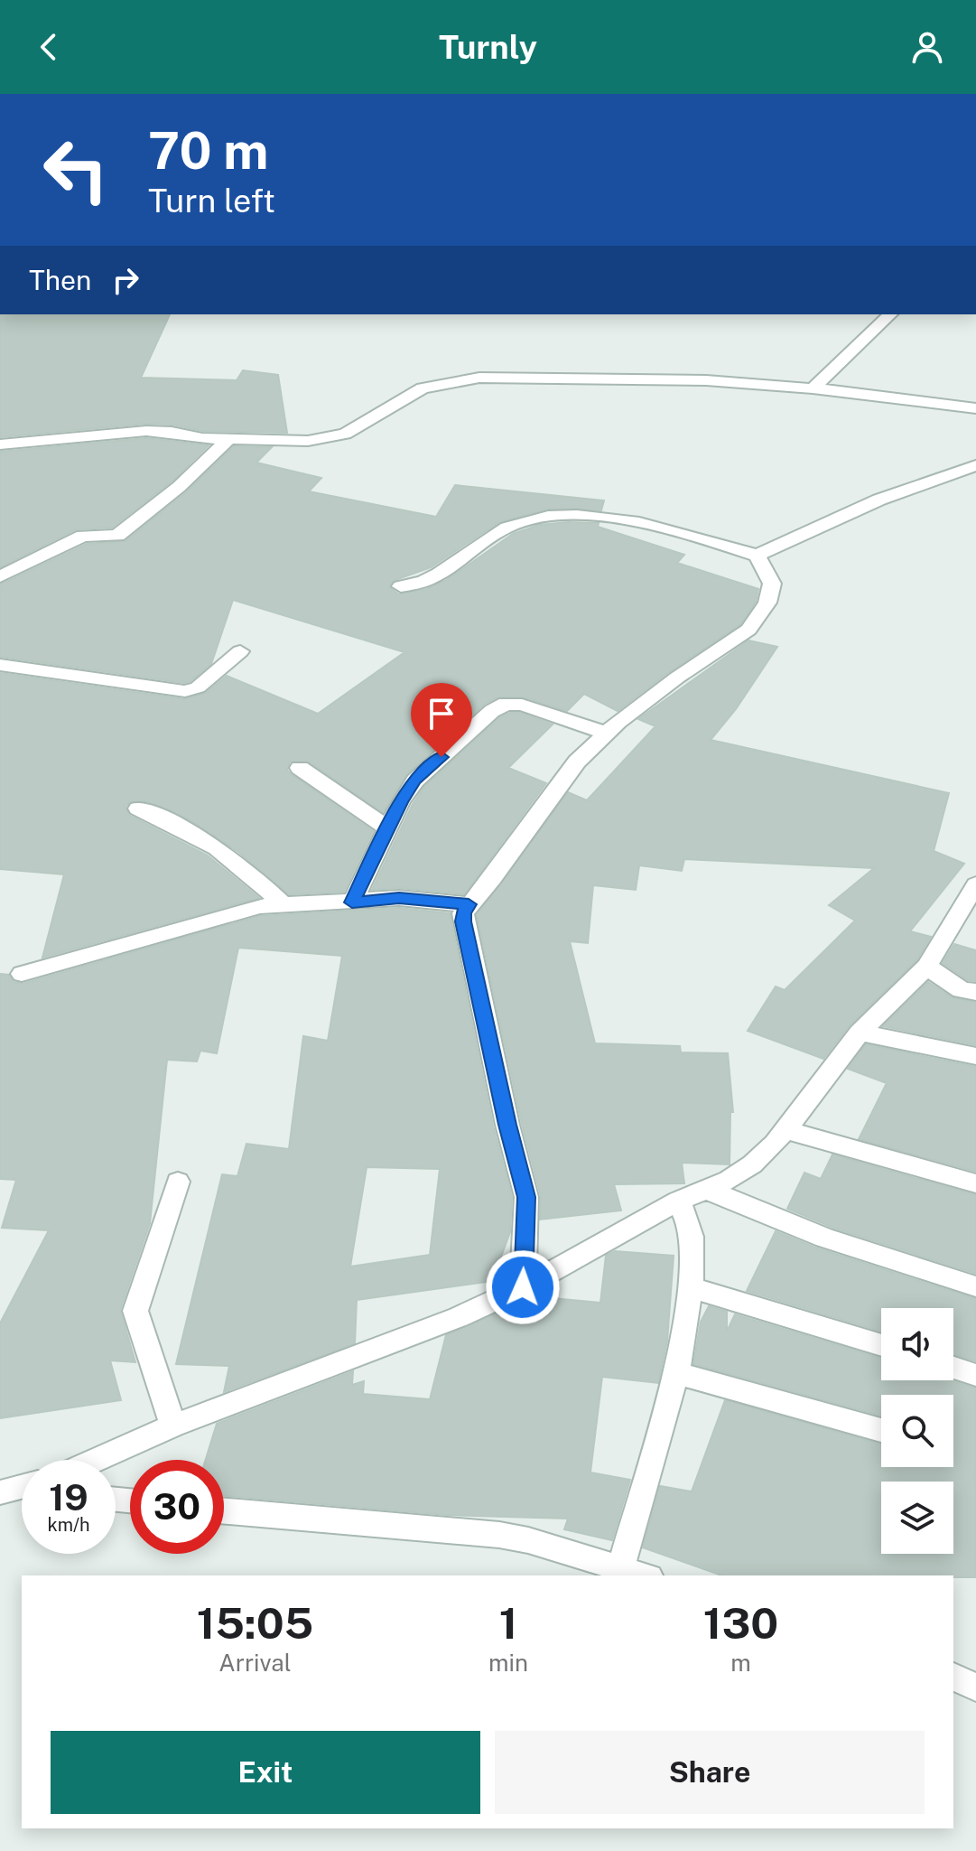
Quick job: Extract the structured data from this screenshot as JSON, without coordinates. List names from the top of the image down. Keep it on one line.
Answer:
{"page":{"header":"Turnly","turn":["70 m","Turn left"],"then":"Then","speed":"19 km/h","limit":"30","eta":["15:05","Arrival","1","min","130","m"],"buttons":["Exit","Share"]}}
